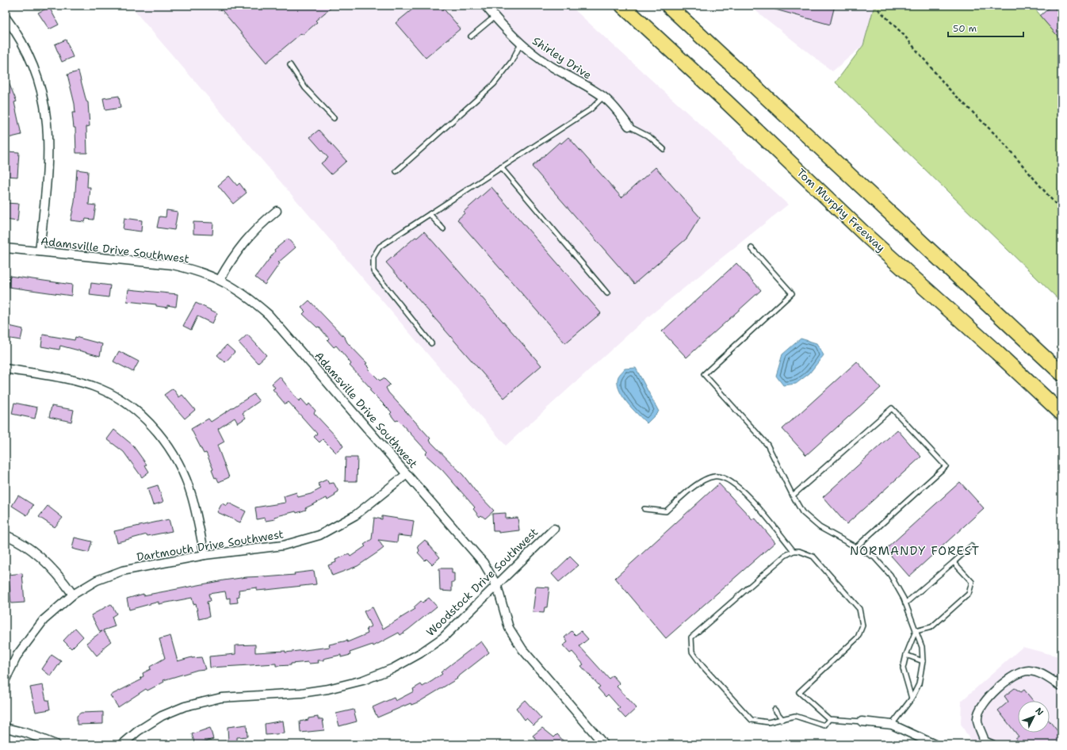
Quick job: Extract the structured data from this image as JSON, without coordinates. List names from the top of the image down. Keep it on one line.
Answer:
{"streets":{"highway":["Tom Murphy Freeway"],"street":["Shirley Drive","Adamsville Drive Southwest","Dartmouth Drive Southwest","Woodstock Drive Southwest"]},"crossings":[["Adamsville Drive Southwest","Dartmouth Drive Southwest"],["Adamsville Drive Southwest","Woodstock Drive Southwest"]],"districts":["NORMANDY FOREST"],"scale_bar":"50 m","north":"top right"}
